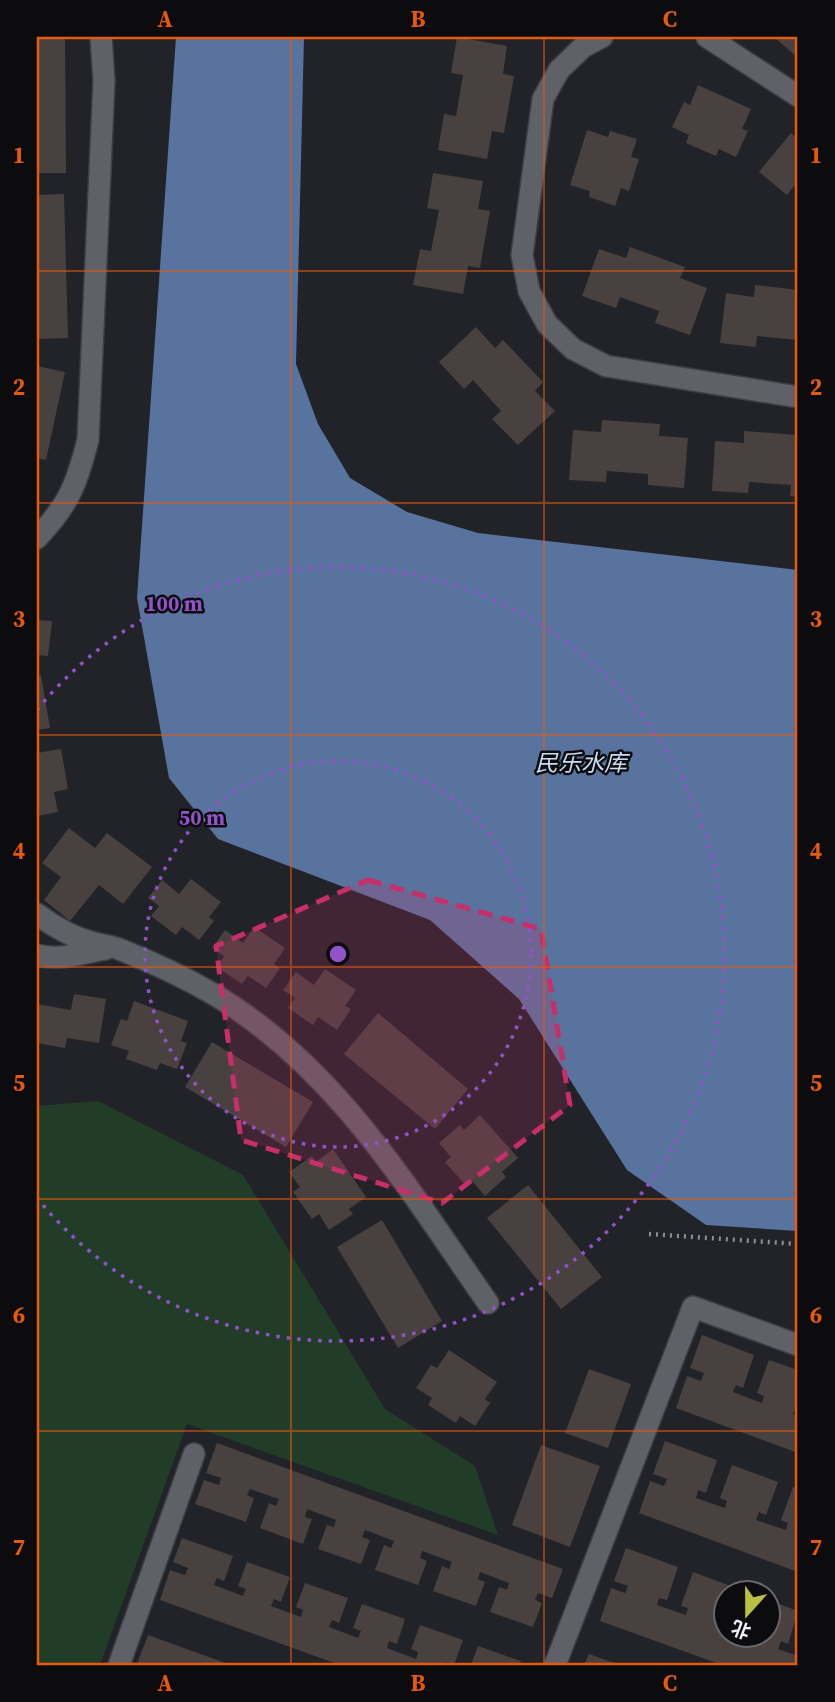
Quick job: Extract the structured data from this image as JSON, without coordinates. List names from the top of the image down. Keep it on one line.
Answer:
{"water":["民乐水库"],"north":"bottom","grid":{"columns":["A","B","C"],"rows":["1","2","3","4","5","6","7"]},"rings":["100 m","50 m"]}
